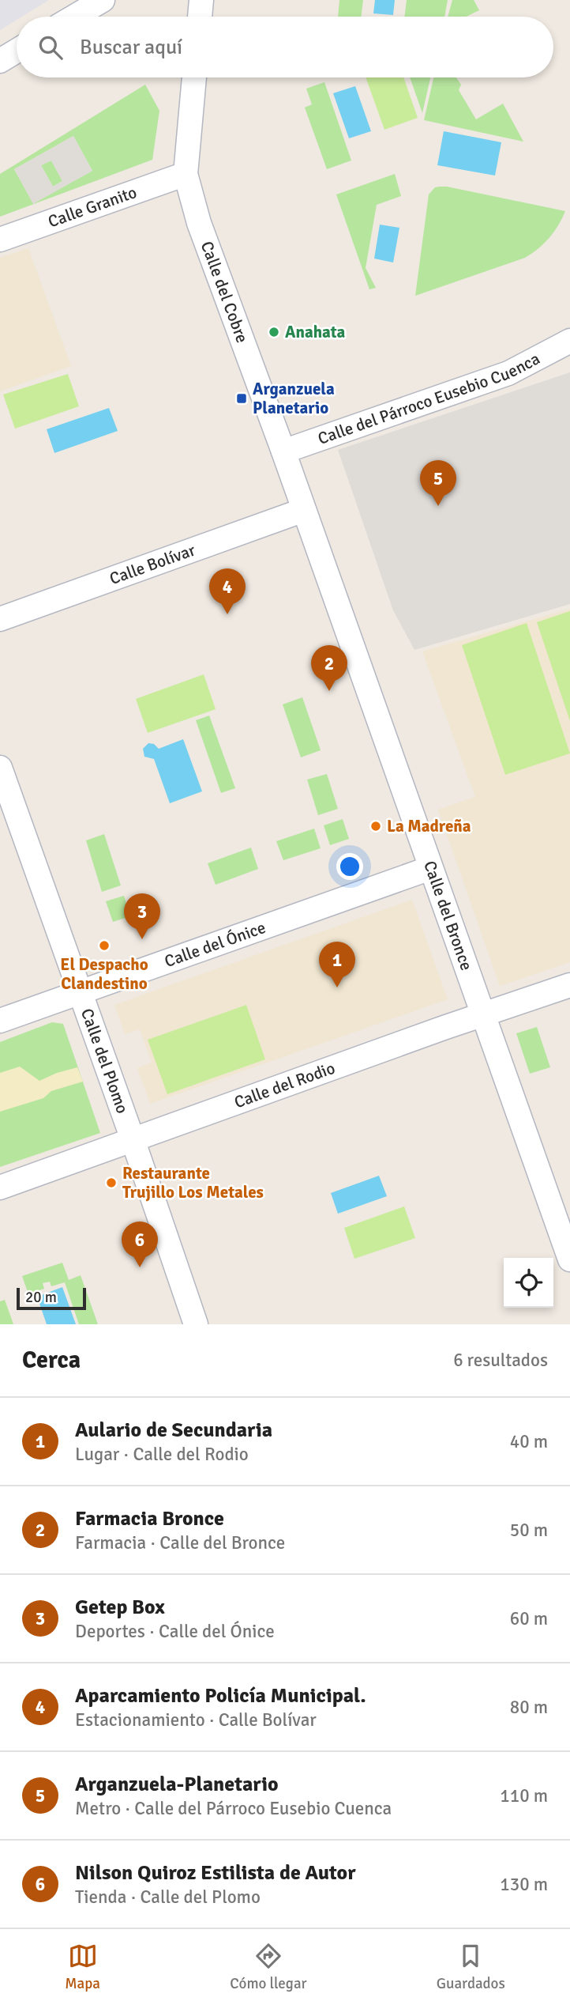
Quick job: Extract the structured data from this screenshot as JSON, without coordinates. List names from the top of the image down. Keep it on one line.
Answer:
{"streets":{"street":["Calle Granito","Calle del Cobre","Calle del Párroco Eusebio Cuenca","Calle Bolívar","Calle del Bronce","Calle del Ónice","Calle del Plomo","Calle del Rodio"]},"crossings":[["Calle Granito","Calle del Cobre"],["Calle del Cobre","Calle del Párroco Eusebio Cuenca"],["Calle del Cobre","Calle Bolívar"],["Calle del Cobre","Calle del Bronce"],["Calle Bolívar","Calle del Bronce"],["Calle del Bronce","Calle del Ónice"],["Calle del Bronce","Calle del Rodio"],["Calle del Ónice","Calle del Plomo"],["Calle del Plomo","Calle del Rodio"]],"places":{"other":["Anahata","La Madreña","El Despacho Clandestino","Restaurante Trujillo Los Metales"],"transit":["Arganzuela Planetario"]},"scale_bar":"20 m","page":{"search":"Buscar aquí","pins":["5","4","2","3","1","6"],"scale":"20 m","heading":["Cerca","6 resultados"],"list":[{"mark":"1","name":"Aulario de Secundaria","note":"Lugar · Calle del Rodio","value":"40 m"},{"mark":"2","name":"Farmacia Bronce","note":"Farmacia · Calle del Bronce","value":"50 m"},{"mark":"3","name":"Getep Box","note":"Deportes · Calle del Ónice","value":"60 m"},{"mark":"4","name":"Aparcamiento Policía Municipal.","note":"Estacionamiento · Calle Bolívar","value":"80 m"},{"mark":"5","name":"Arganzuela-Planetario","note":"Metro · Calle del Párroco Eusebio Cuenca","value":"110 m"},{"mark":"6","name":"Nilson Quiroz Estilista de Autor","note":"Tienda · Calle del Plomo","value":"130 m"}],"nav":["Mapa","Cómo llegar","Guardados"]}}
